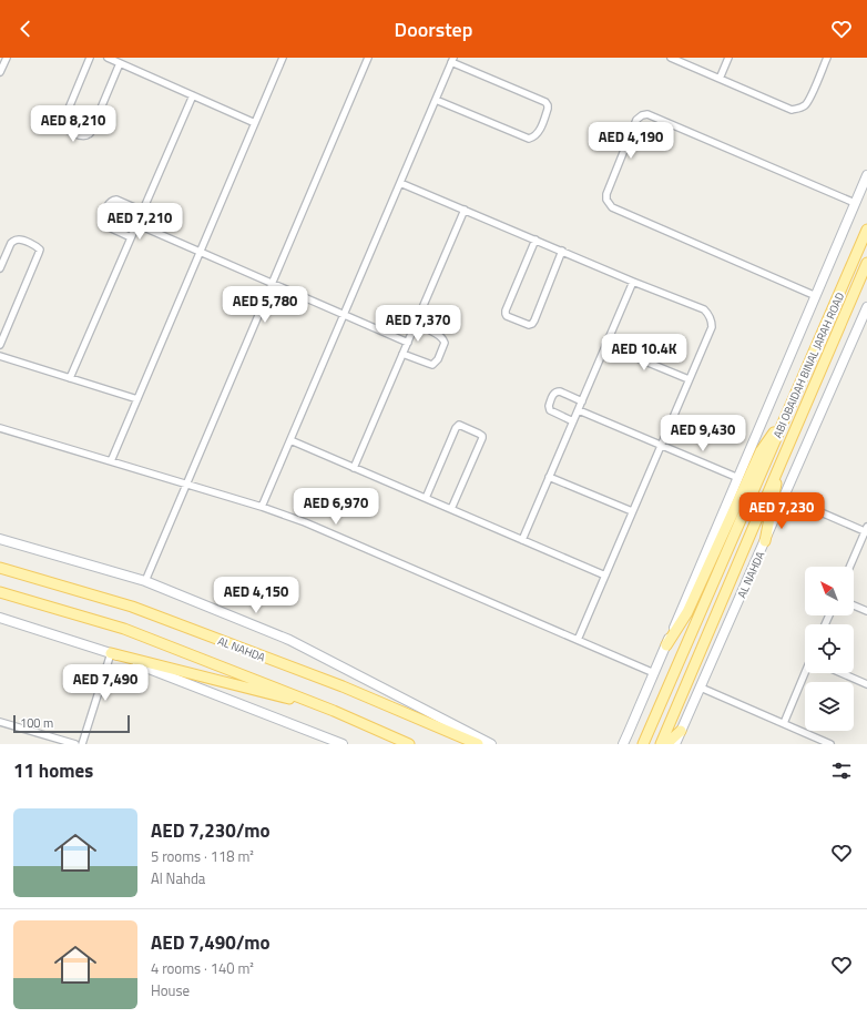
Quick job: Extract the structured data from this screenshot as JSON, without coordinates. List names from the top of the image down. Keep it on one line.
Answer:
{"streets":{"main road":["ABI OBAIDAH BINAL JARAH ROAD","AL NAHDA"]},"scale_bar":"100 m","north":"top left","page":{"header":"Doorstep","price":["AED 8,210","AED 4,190","AED 7,210","AED 5,780","AED 7,370","AED 10.4K","AED 9,430","AED 6,970","AED 7,230","AED 4,150","AED 7,490"],"scale":"100 m","heading":"11 homes","list":[{"name":"AED 7,230/mo","note":"5 rooms · 118 m² · Al Nahda"},{"name":"AED 7,490/mo","note":"4 rooms · 140 m² · House"}]}}
